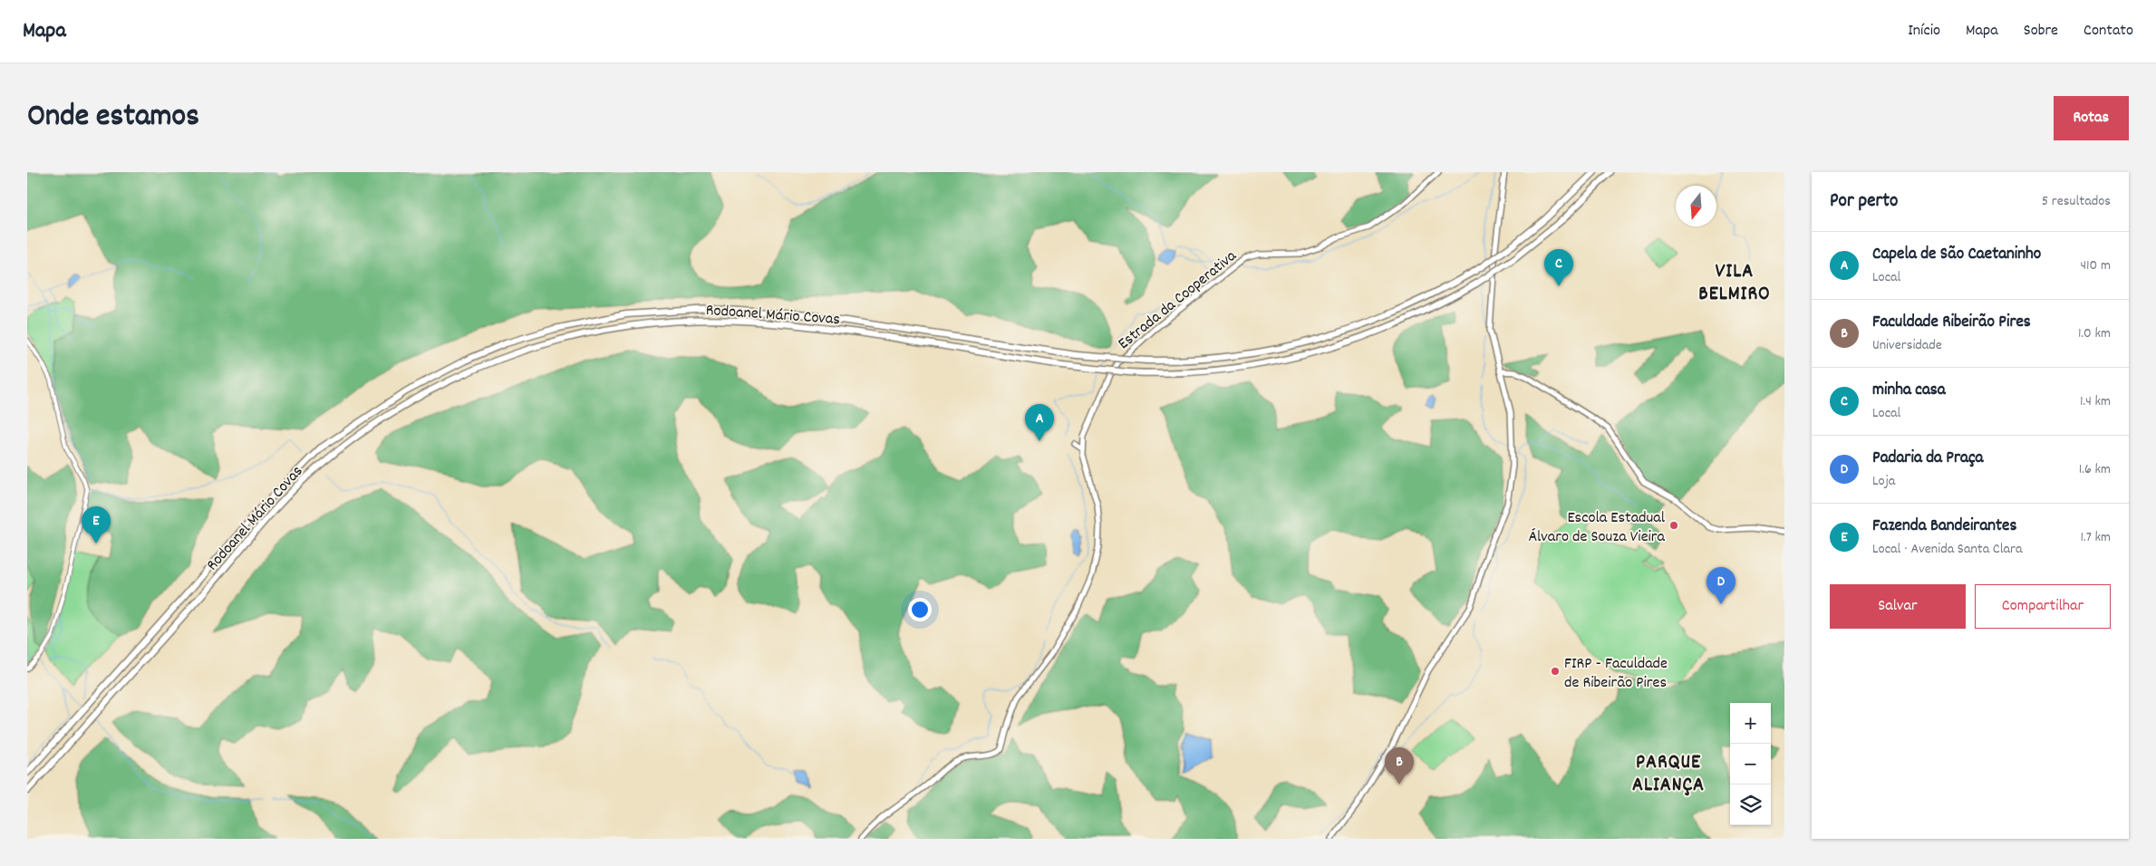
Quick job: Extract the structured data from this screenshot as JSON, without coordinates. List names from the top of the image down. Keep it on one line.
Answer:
{"streets":{"highway":["Rodoanel Mário Covas"],"main road":["Estrada da Cooperativa"]},"districts":["VILA BELMIRO","PARQUE ALIANÇA"],"places":["Escola Estadual Álvaro de Souza Vieira","FIRP - Faculdade de Ribeirão Pires"],"north":"bottom","page":{"header":"Mapa","nav":["Início","Mapa","Sobre","Contato"],"title":"Onde estamos","buttons":["Rotas",["Salvar","Compartilhar"]],"heading":["Por perto","5 resultados"],"list":[{"mark":"A","name":"Capela de São Caetaninho","note":"Local","value":"410 m"},{"mark":"B","name":"Faculdade Ribeirão Pires","note":"Universidade","value":"1.0 km"},{"mark":"C","name":"minha casa","note":"Local","value":"1.4 km"},{"mark":"D","name":"Padaria da Praça","note":"Loja","value":"1.6 km"},{"mark":"E","name":"Fazenda Bandeirantes","note":"Local · Avenida Santa Clara","value":"1.7 km"}],"pins":["C","A","E","D","B"],"map_buttons":["+","−"]}}
